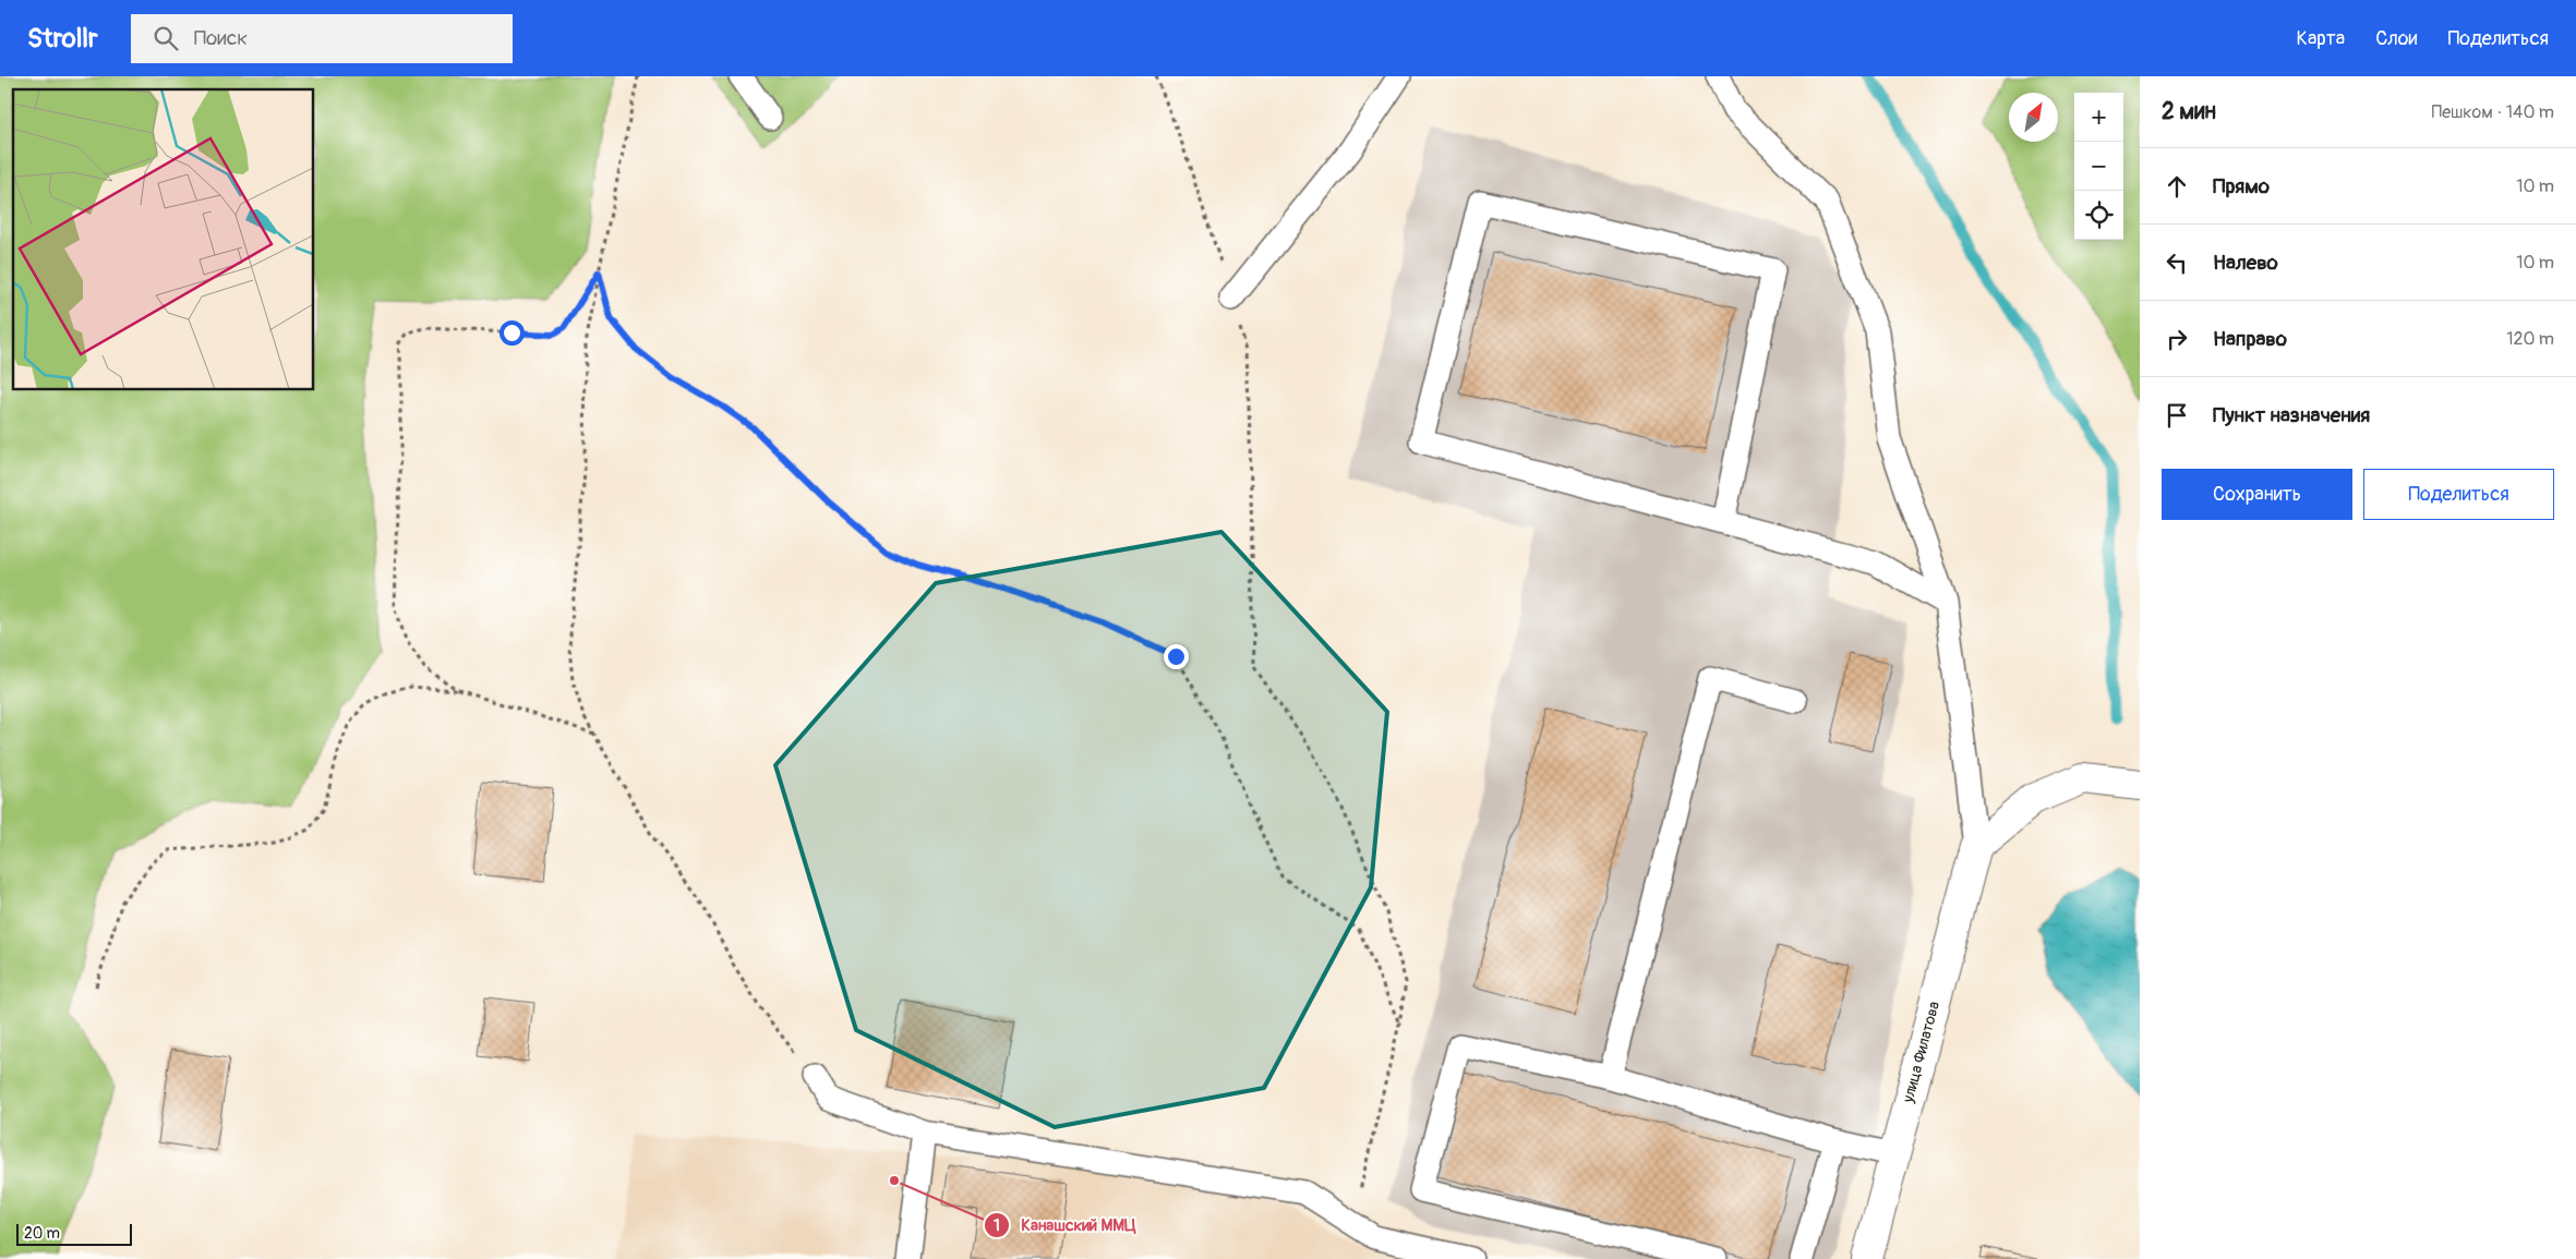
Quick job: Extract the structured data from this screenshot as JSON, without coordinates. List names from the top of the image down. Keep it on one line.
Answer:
{"streets":{"street":["улица Филатова"]},"places":["Канашский ММЦ"],"scale_bar":"20 m","north":"top right","page":{"header":"Strollr","search":"Поиск","nav":["Карта","Слои","Поделиться"],"heading":["2 мин","Пешком · 140 m"],"map_buttons":["+","−"],"list":[["Прямо","10 m"],["Налево","10 m"],["Направо","120 m"],"Пункт назначения"],"buttons":["Сохранить","Поделиться"],"scale":"20 m"}}
